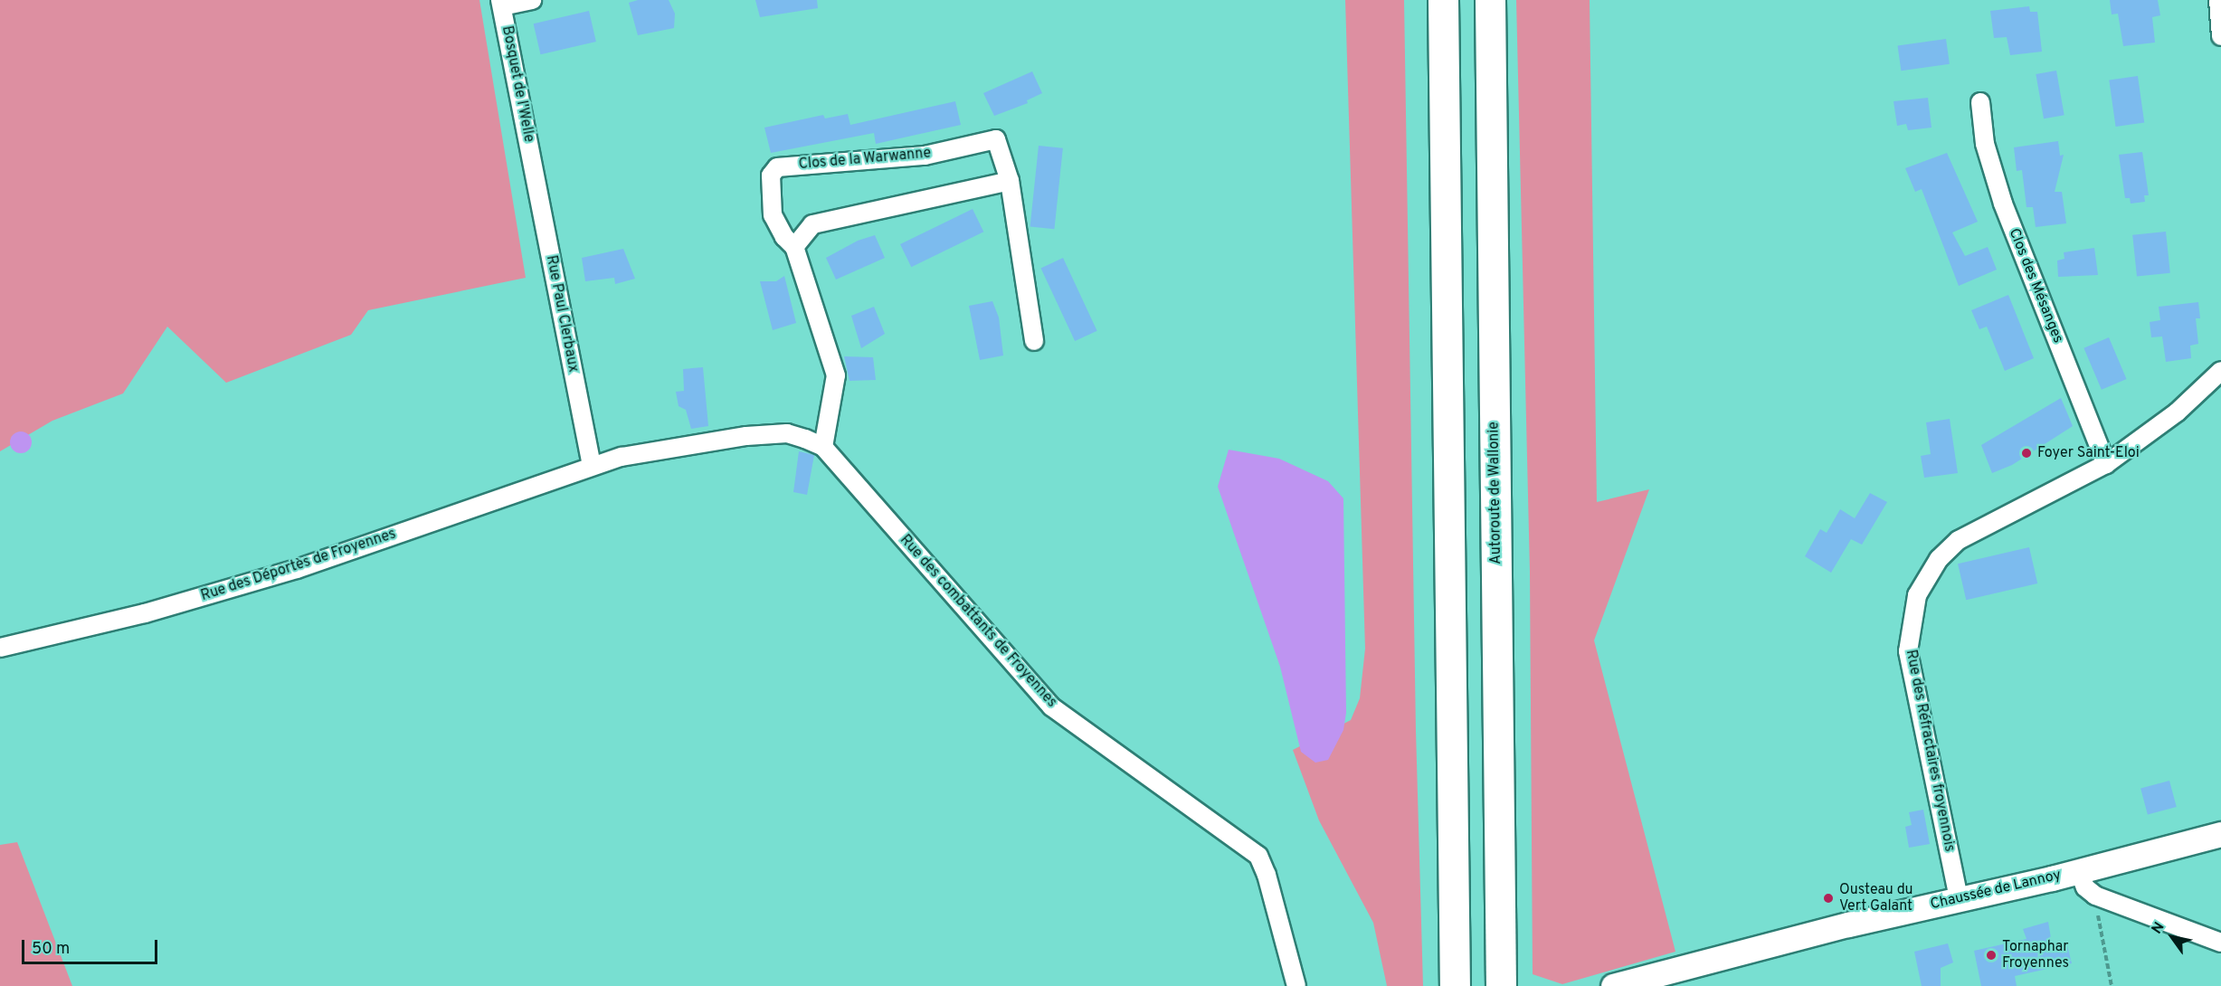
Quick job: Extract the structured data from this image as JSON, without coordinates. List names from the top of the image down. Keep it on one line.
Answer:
{"streets":{"highway":["Autoroute de Wallonie"],"main road":["Chaussée de Lannoy"],"street":["Bosquet de l'Welle","Clos de la Warwanne","Clos des Mésanges","Rue Paul Clerbaux","Rue des Déportès de Froyennes","Rue des combattants de Froyennes","Rue des Réfractaires froyennois"]},"crossings":[["Bosquet de l'Welle","Rue Paul Clerbaux"],["Clos de la Warwanne","Rue des combattants de Froyennes"],["Clos des Mésanges","Rue des Réfractaires froyennois"],["Rue Paul Clerbaux","Rue des Déportès de Froyennes"],["Rue Paul Clerbaux","Rue des combattants de Froyennes"],["Rue des Déportès de Froyennes","Rue des combattants de Froyennes"],["Rue des Réfractaires froyennois","Chaussée de Lannoy"]],"places":["Foyer Saint-Eloi","Ousteau du Vert Galant","Tornaphar Froyennes"],"scale_bar":"50 m","north":"top left"}
